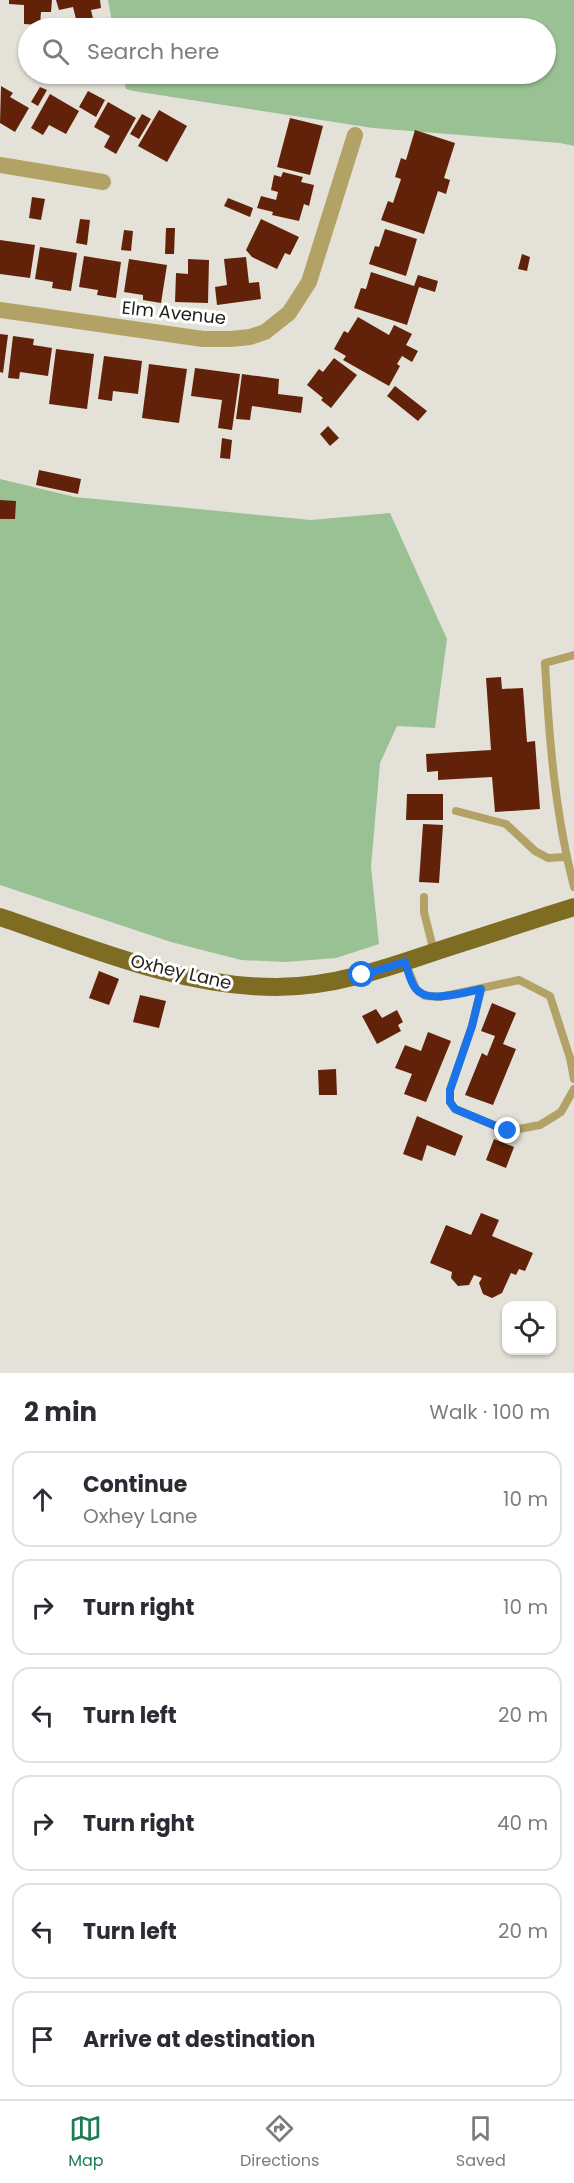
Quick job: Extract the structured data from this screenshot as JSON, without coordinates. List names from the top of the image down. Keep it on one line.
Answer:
{"streets":{"main road":["Oxhey Lane"],"street":["Elm Avenue"]},"page":{"search":"Search here","heading":["2 min","Walk · 100 m"],"list":[["Continue","Oxhey Lane","10 m"],["Turn right","10 m"],["Turn left","20 m"],["Turn right","40 m"],["Turn left","20 m"],"Arrive at destination"],"nav":["Map","Directions","Saved"]}}
